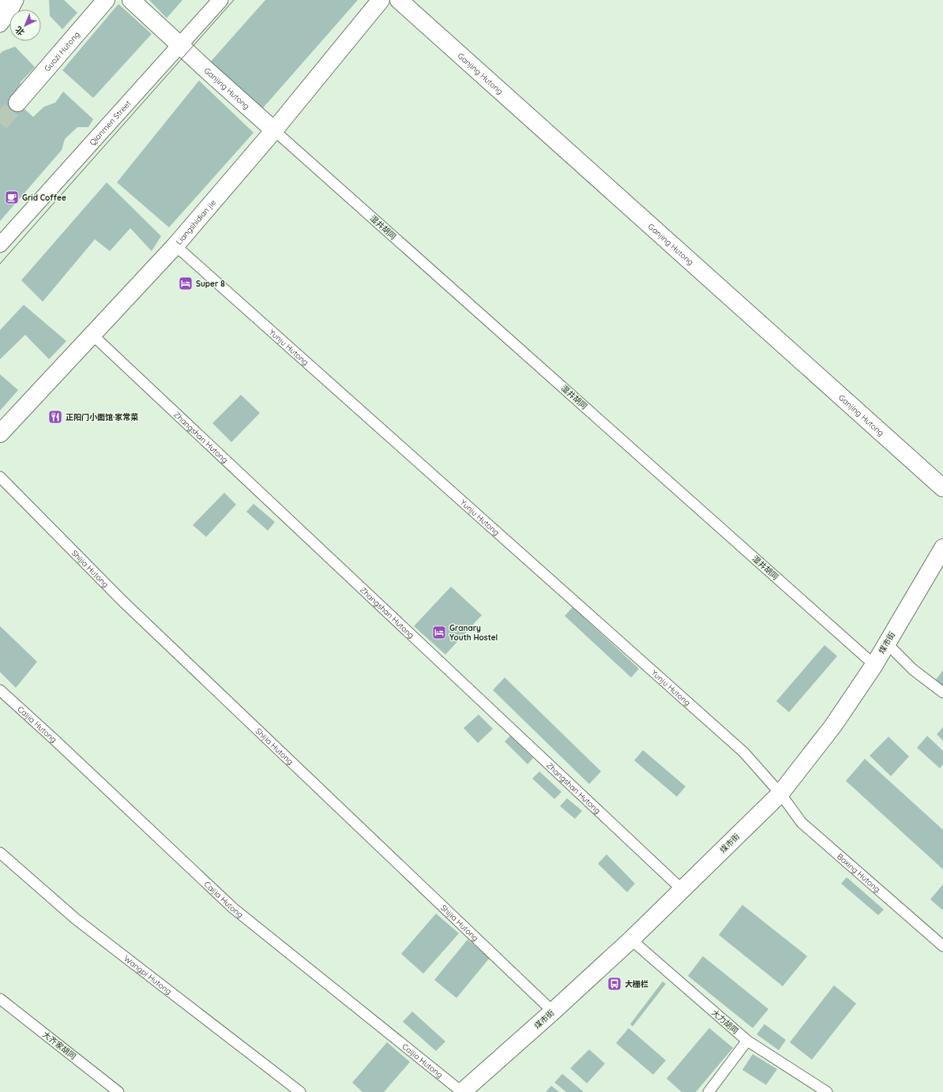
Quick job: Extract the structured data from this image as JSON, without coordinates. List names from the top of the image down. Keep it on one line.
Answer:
{"streets":{"street":["Guozi Hutong","Ganjing Hutong","Qianmen Street","Liangshidian jie","煤市街"],"lane":["湿井胡同","Yunju Hutong","Zhangshan Hutong","Shijia Hutong","Caijia Hutong","Boxing Hutong","Wangpi Hutong","大力胡同","大齐家胡同"]},"crossings":[["Ganjing Hutong","Qianmen Street"],["Ganjing Hutong","Liangshidian jie"],["Ganjing Hutong","湿井胡同"],["Liangshidian jie","湿井胡同"],["Liangshidian jie","Yunju Hutong"],["Liangshidian jie","Zhangshan Hutong"],["湿井胡同","煤市街"],["Yunju Hutong","煤市街"],["Yunju Hutong","Boxing Hutong"],["Zhangshan Hutong","煤市街"],["Shijia Hutong","煤市街"],["煤市街","Caijia Hutong"],["煤市街","Boxing Hutong"],["煤市街","大力胡同"]],"places":{"cafe":["Grid Coffee"],"hotel":["Super 8","Granary Youth Hostel"],"restaurant":["正阳门小面馆·家常菜"],"bus stop":["大栅栏"]},"north":"bottom left"}
